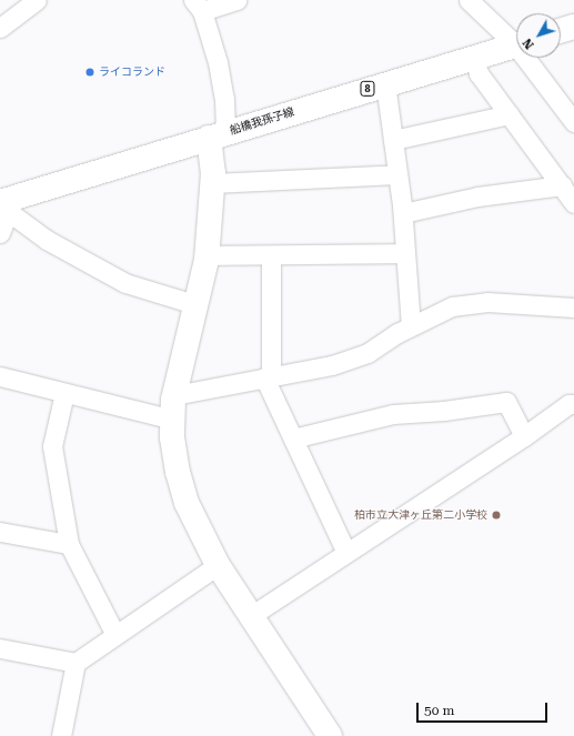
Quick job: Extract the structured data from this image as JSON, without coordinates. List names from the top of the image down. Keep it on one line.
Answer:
{"streets":{"street":["8","船橋我孫子線"]},"places":["ライコランド","柏市立大津ヶ丘第二小学校"],"scale_bar":"50 m","north":"bottom left"}
